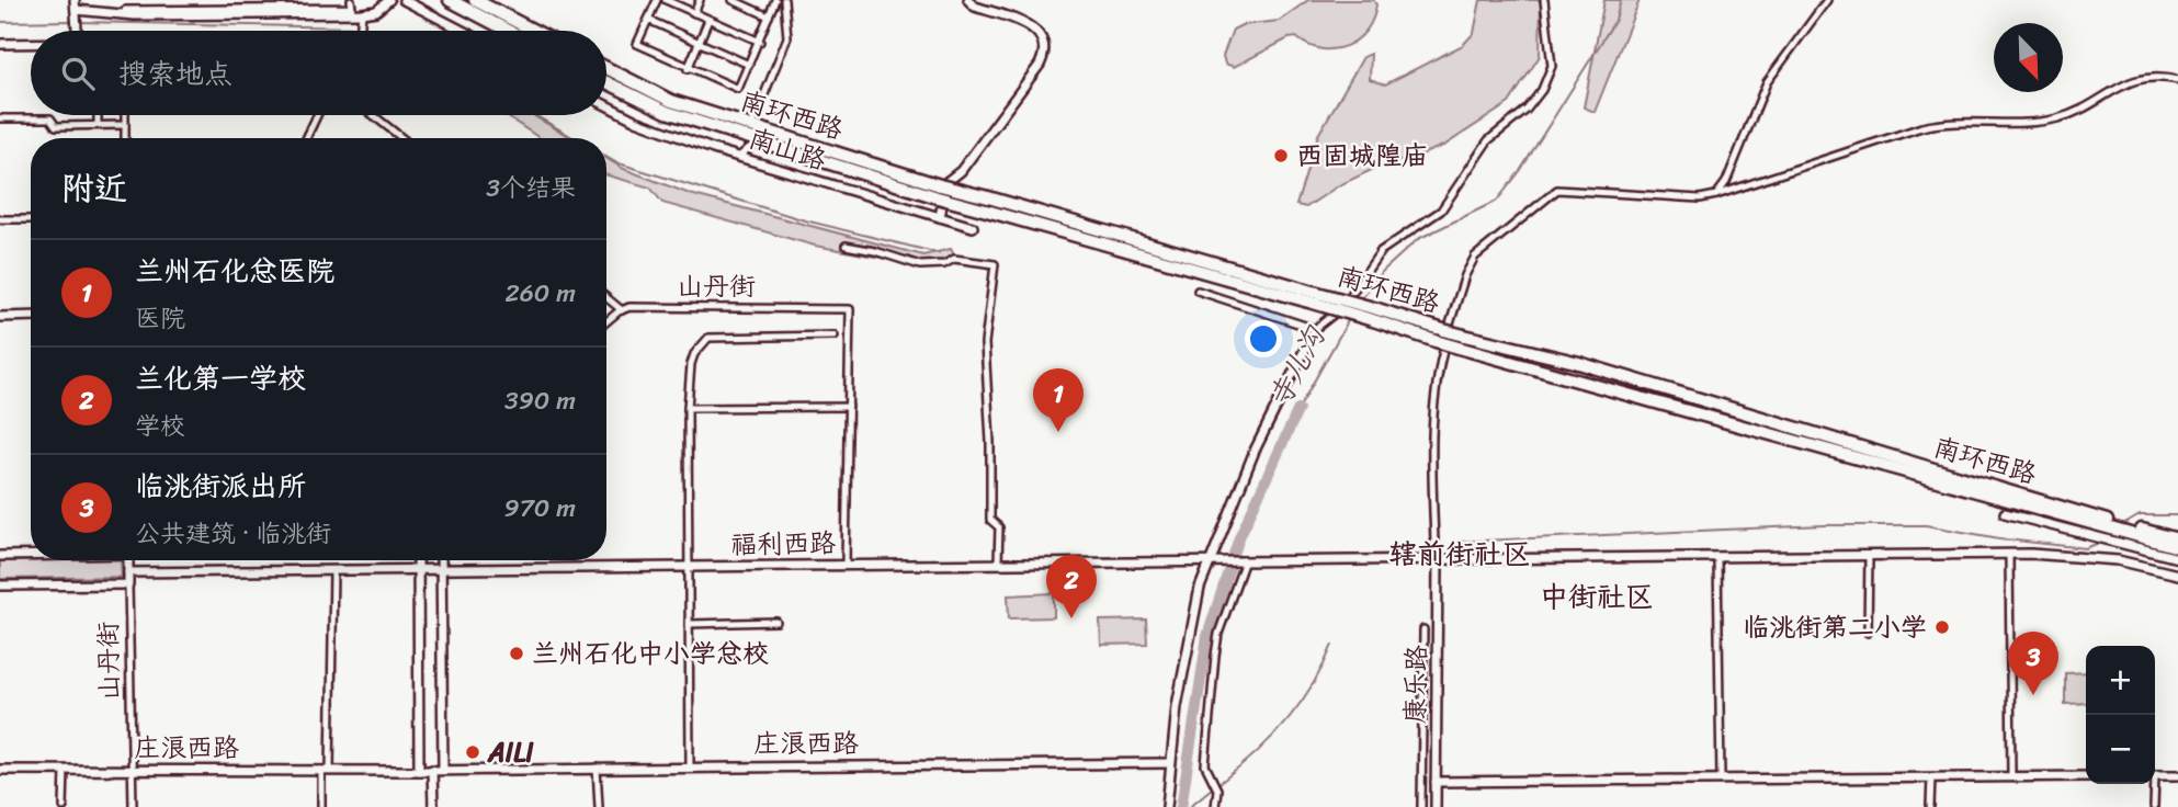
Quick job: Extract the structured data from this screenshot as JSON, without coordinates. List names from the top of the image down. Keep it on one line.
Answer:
{"streets":{"highway":["南环西路"],"street":["南山路","山丹街","福利西路","康乐路","庄浪西路"]},"crossings":[["山丹街","福利西路"],["山丹街","庄浪西路"],["福利西路","康乐路"]],"districts":["辖前街社区","中街社区"],"water":["寺儿沟"],"places":["西固城隍庙","临洮街第二小学","兰州石化中小学总校","AILI"],"north":"bottom right","page":{"search":"搜索地点","heading":["附近","3个结果"],"list":[{"mark":"1","name":"兰州石化总医院","note":"医院","value":"260 m"},{"mark":"2","name":"兰化第一学校","note":"学校","value":"390 m"},{"mark":"3","name":"临洮街派出所","note":"公共建筑 · 临洮街","value":"970 m"}],"pins":["1","2","3"],"map_buttons":["+","−"]}}
